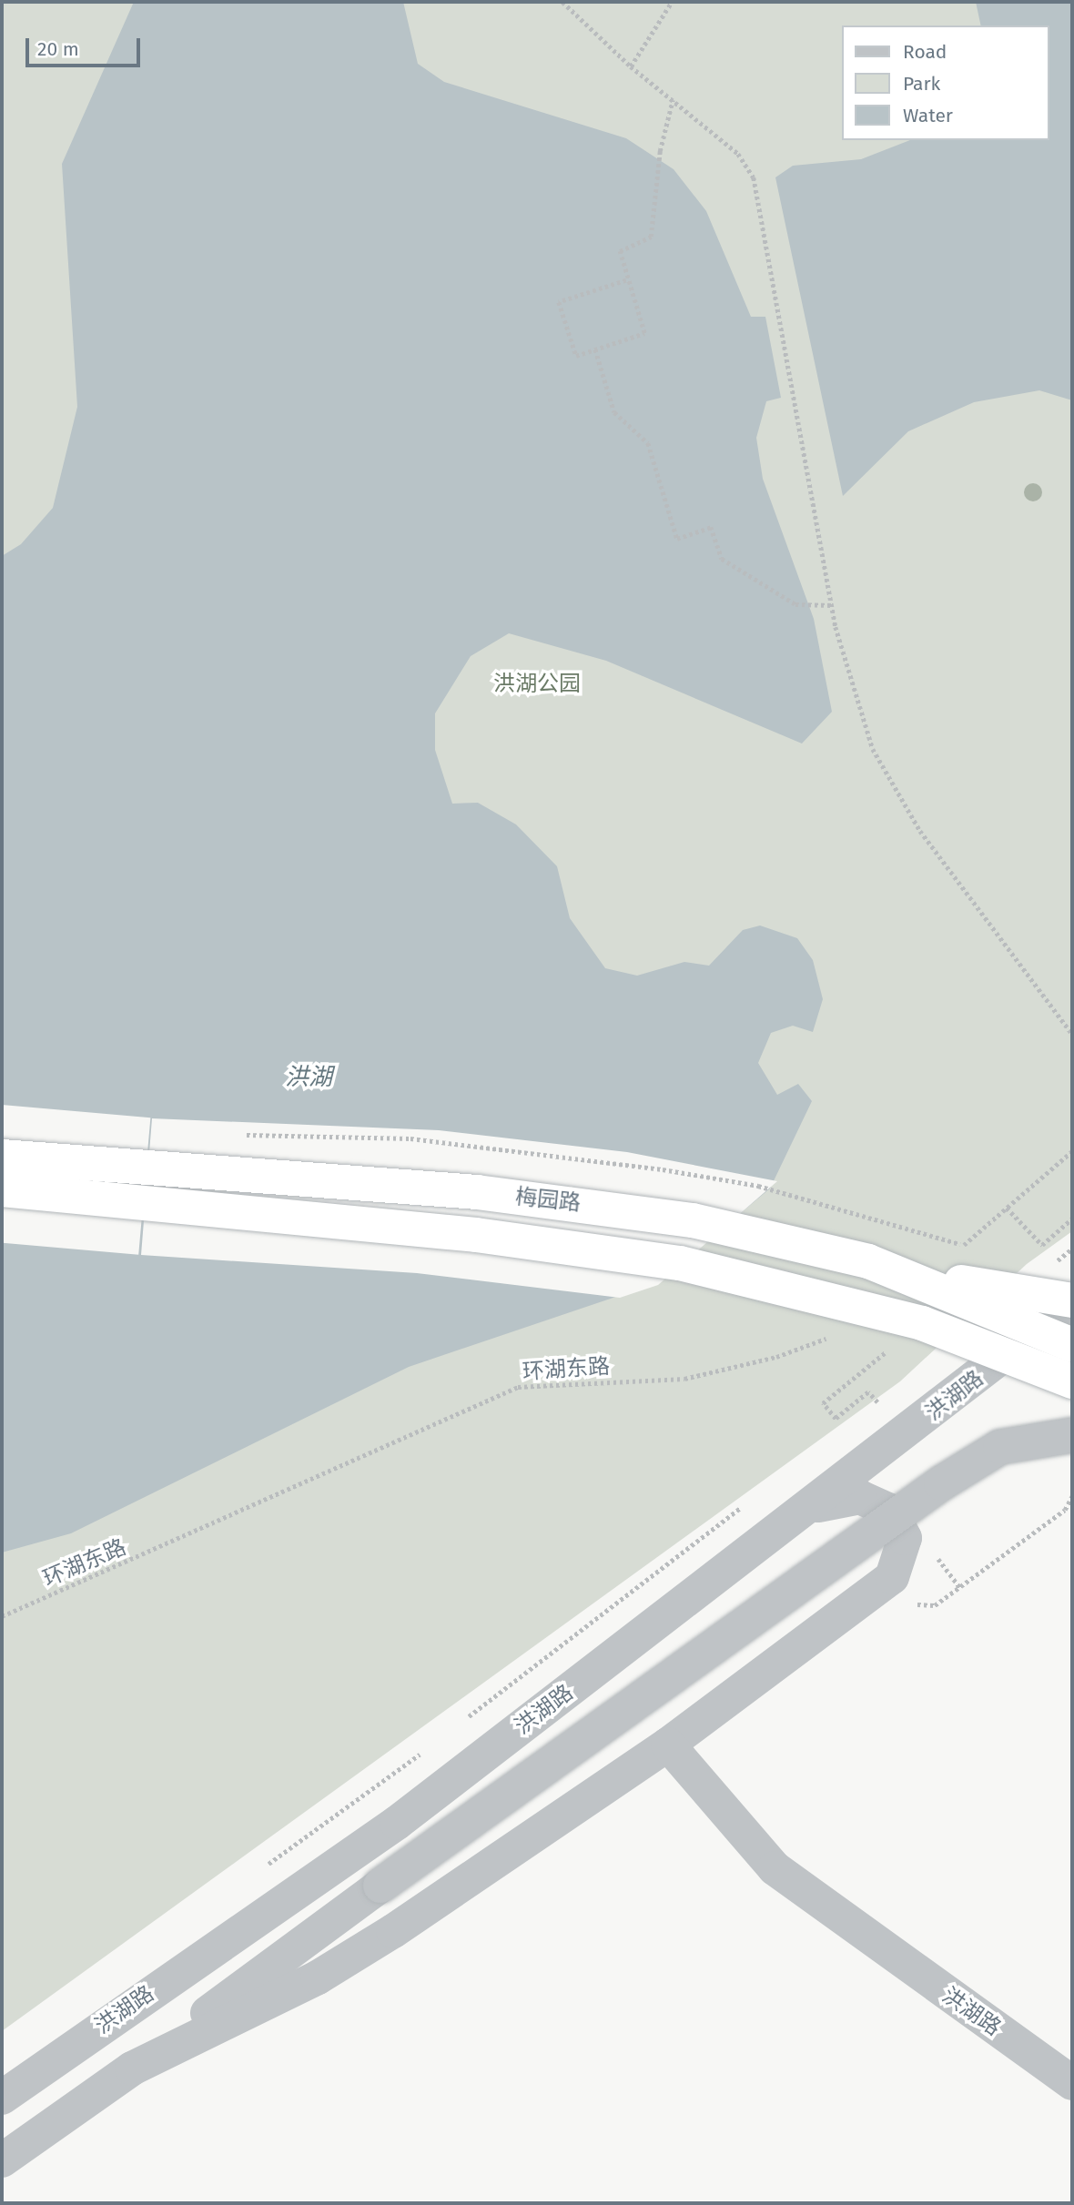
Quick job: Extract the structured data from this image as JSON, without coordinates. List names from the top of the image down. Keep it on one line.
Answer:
{"streets":{"main road":["梅园路"],"street":["洪湖路"],"path":["环湖东路"]},"water":["洪湖"],"parks":["洪湖公园"],"legend":["Road","Park","Water"],"scale_bar":"20 m"}
